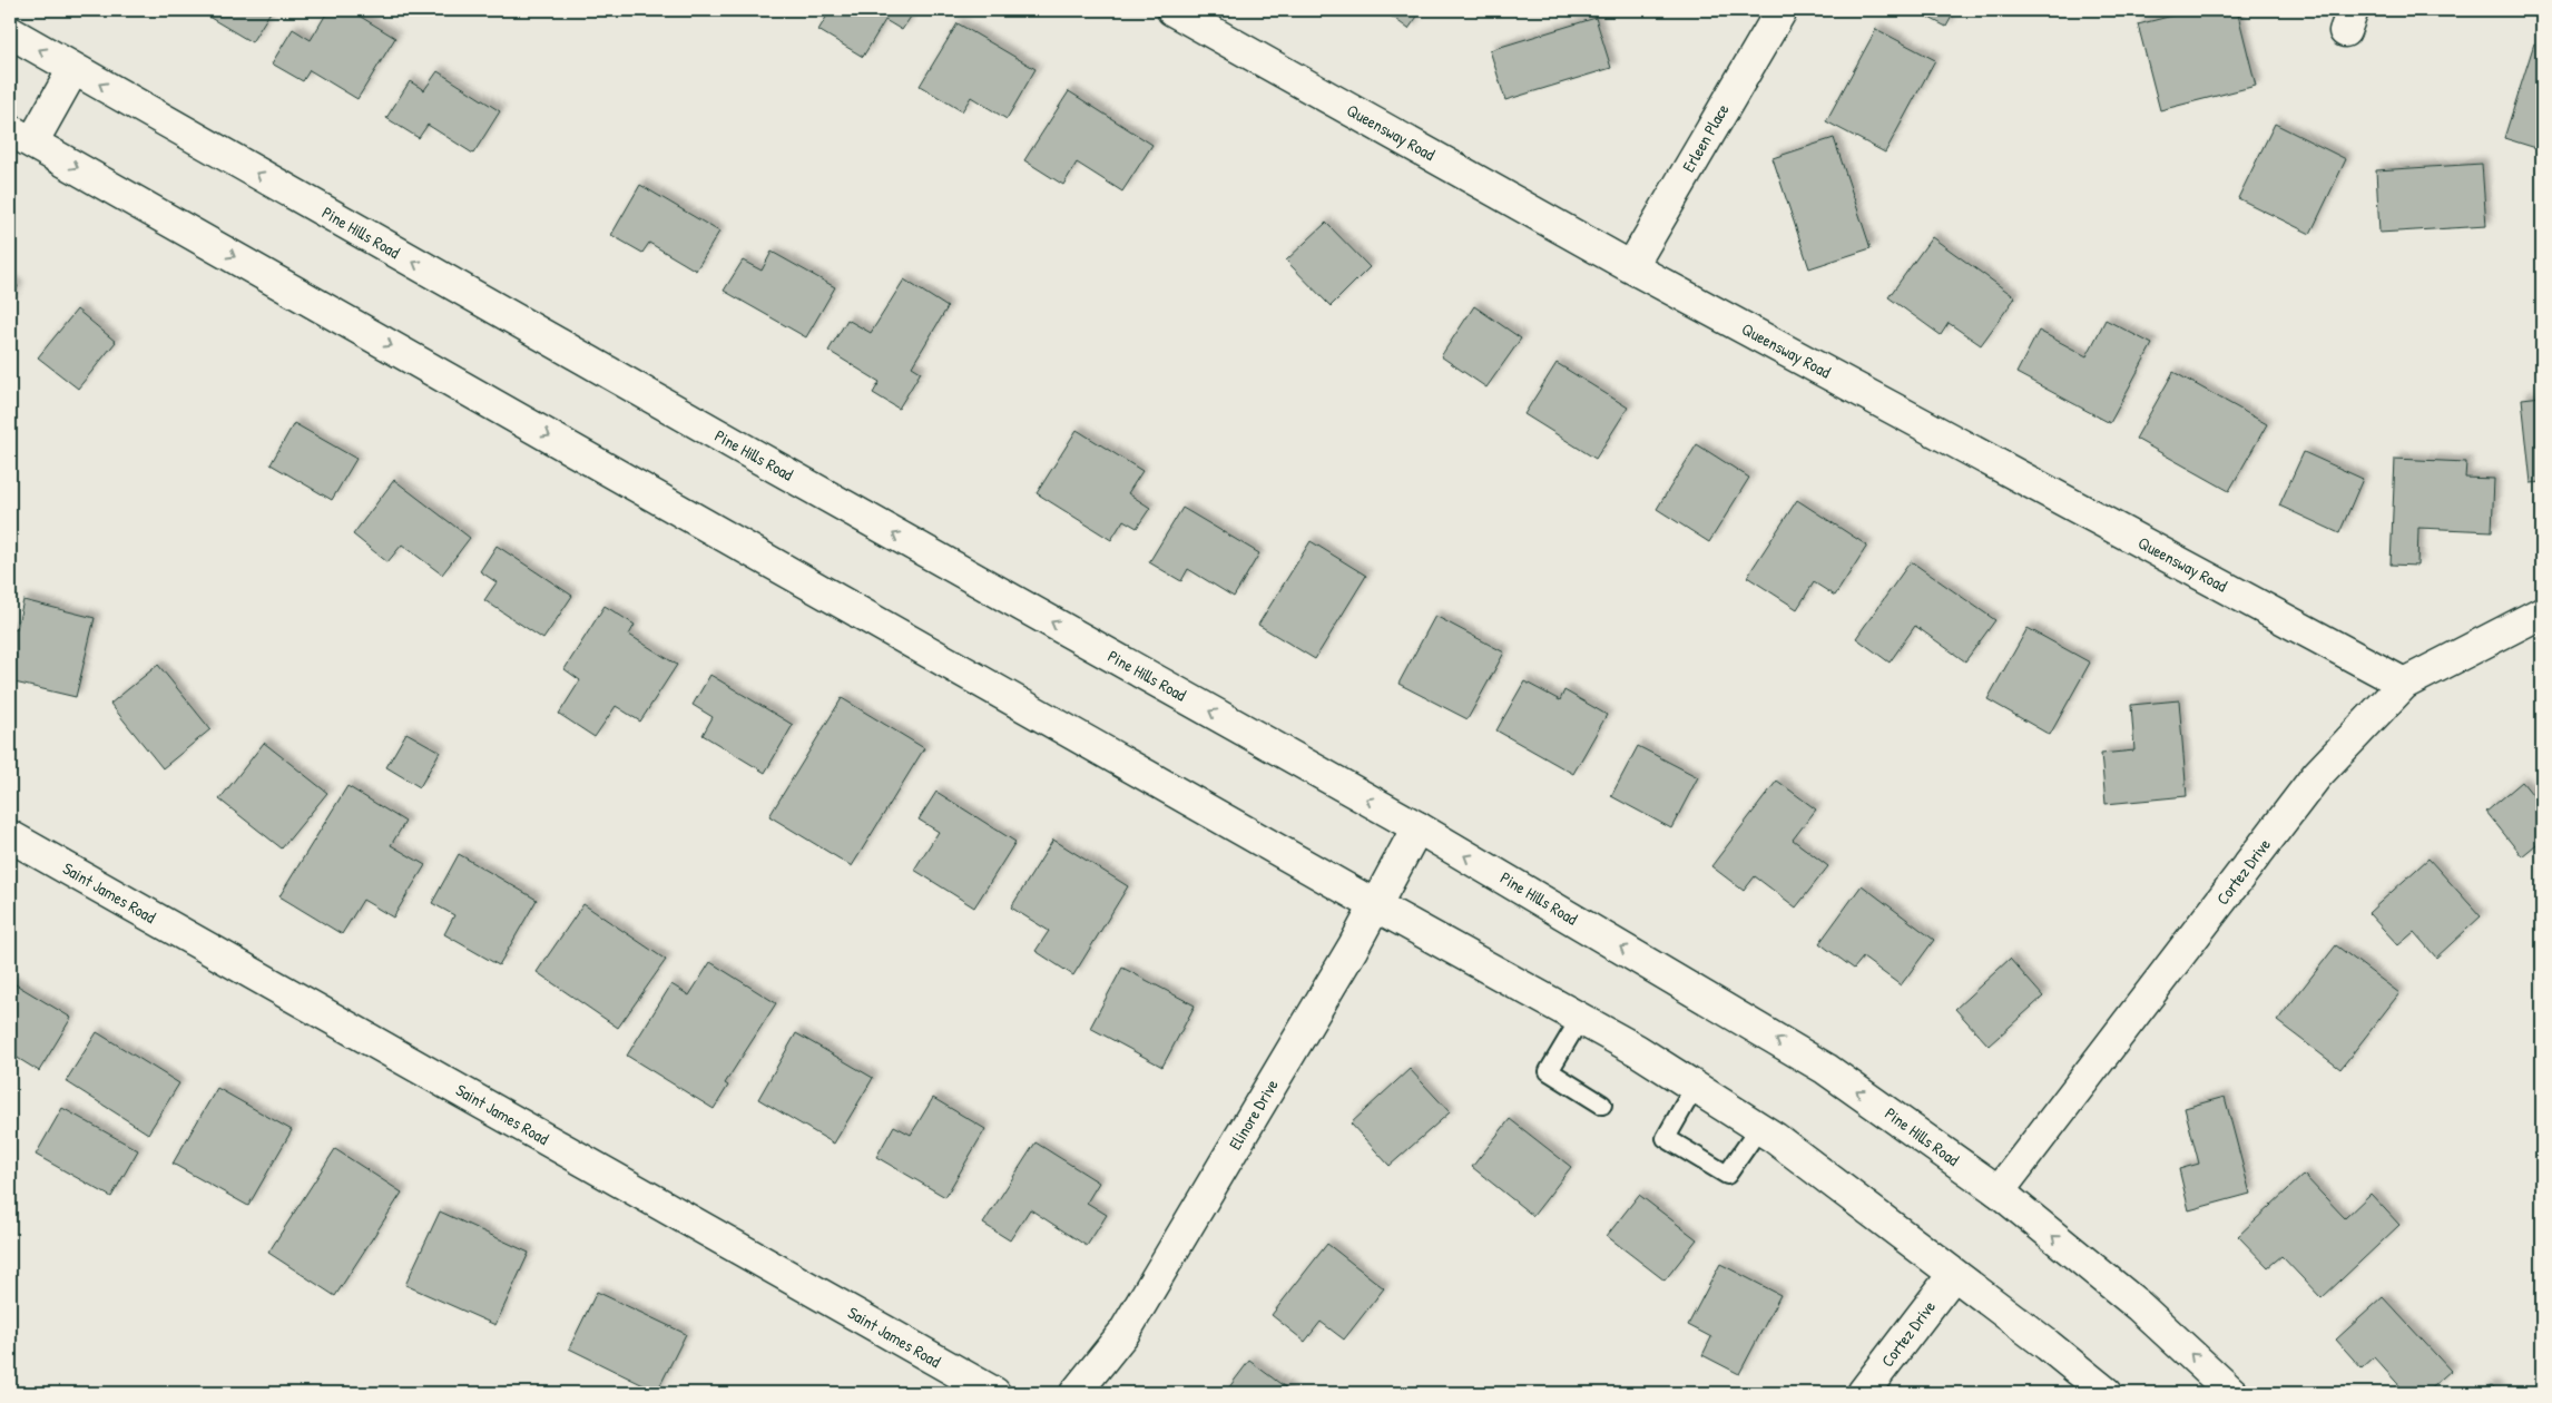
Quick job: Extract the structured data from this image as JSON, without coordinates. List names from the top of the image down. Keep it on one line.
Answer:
{"streets":{"main road":["Queensway Road","Erleen Place","Pine Hills Road","Cortez Drive","Saint James Road","Elinore Drive"]},"crossings":[["Queensway Road","Erleen Place"],["Queensway Road","Cortez Drive"],["Pine Hills Road","Cortez Drive"],["Pine Hills Road","Elinore Drive"]]}
